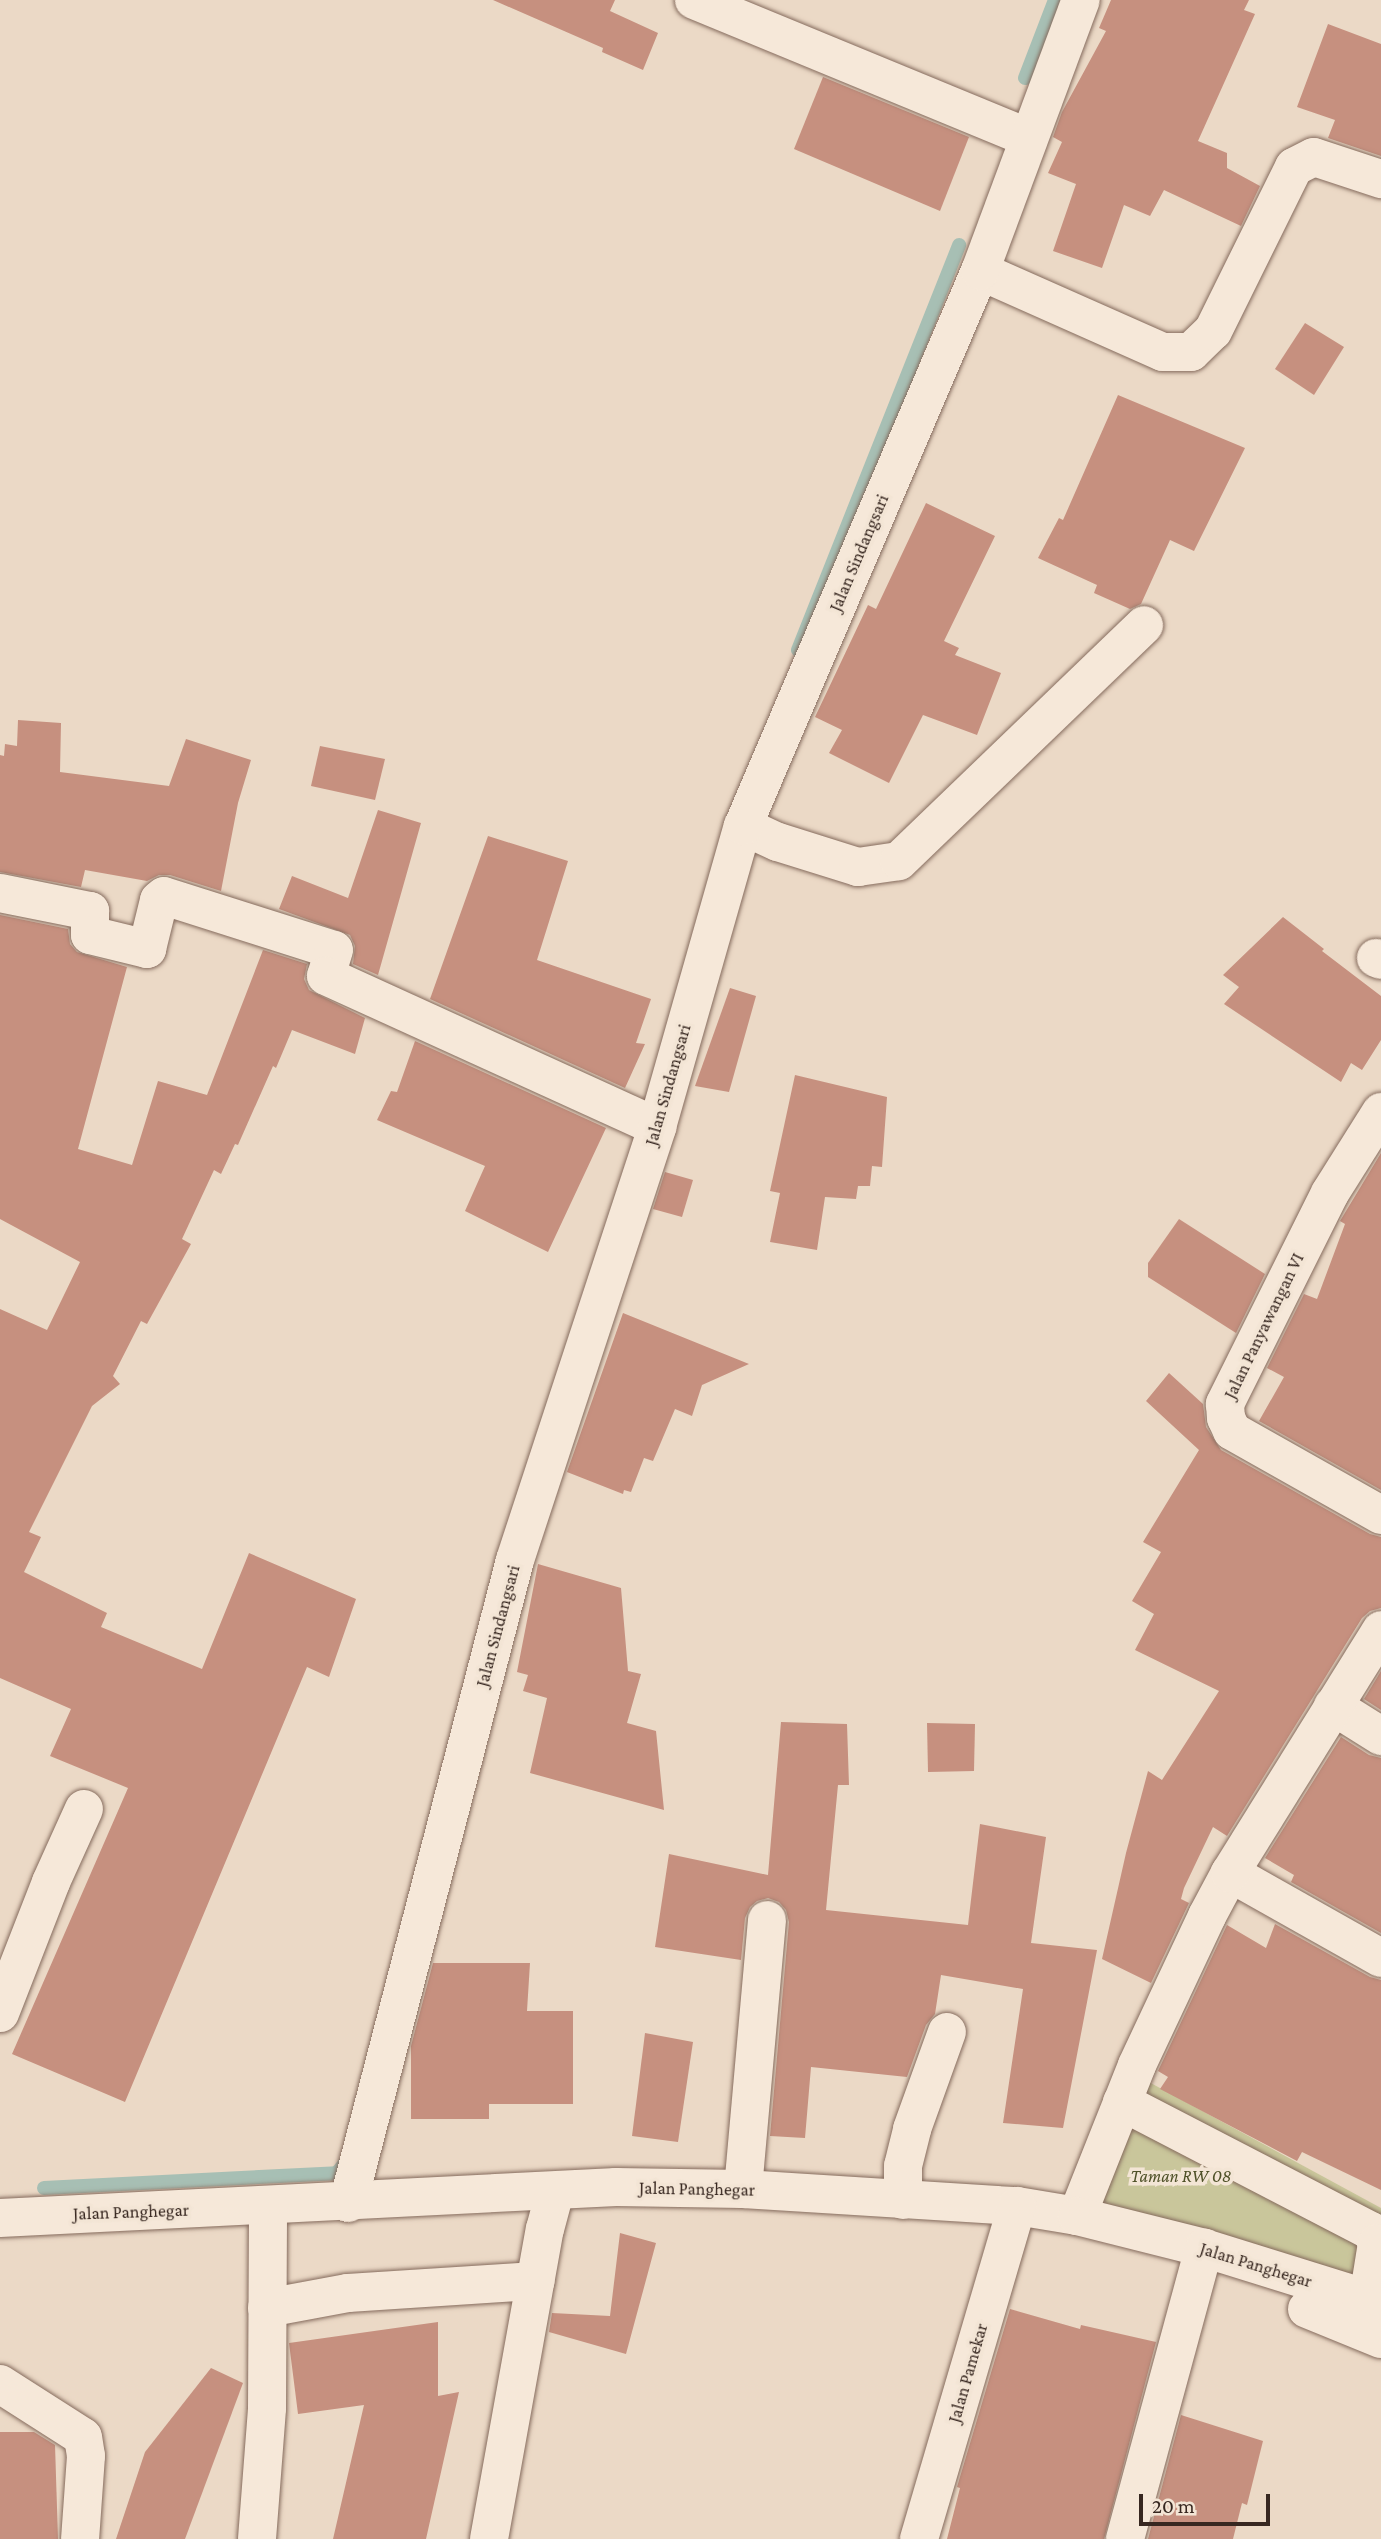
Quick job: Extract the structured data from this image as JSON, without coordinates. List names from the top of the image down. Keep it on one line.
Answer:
{"streets":{"street":["Jalan Sindangsari","Jalan Panyawangan VI","Jalan Panghegar","Jalan Pamekar"]},"crossings":[["Jalan Sindangsari","Jalan Panghegar"],["Jalan Panghegar","Jalan Pamekar"]],"parks":["Taman RW 08"],"scale_bar":"20 m"}
